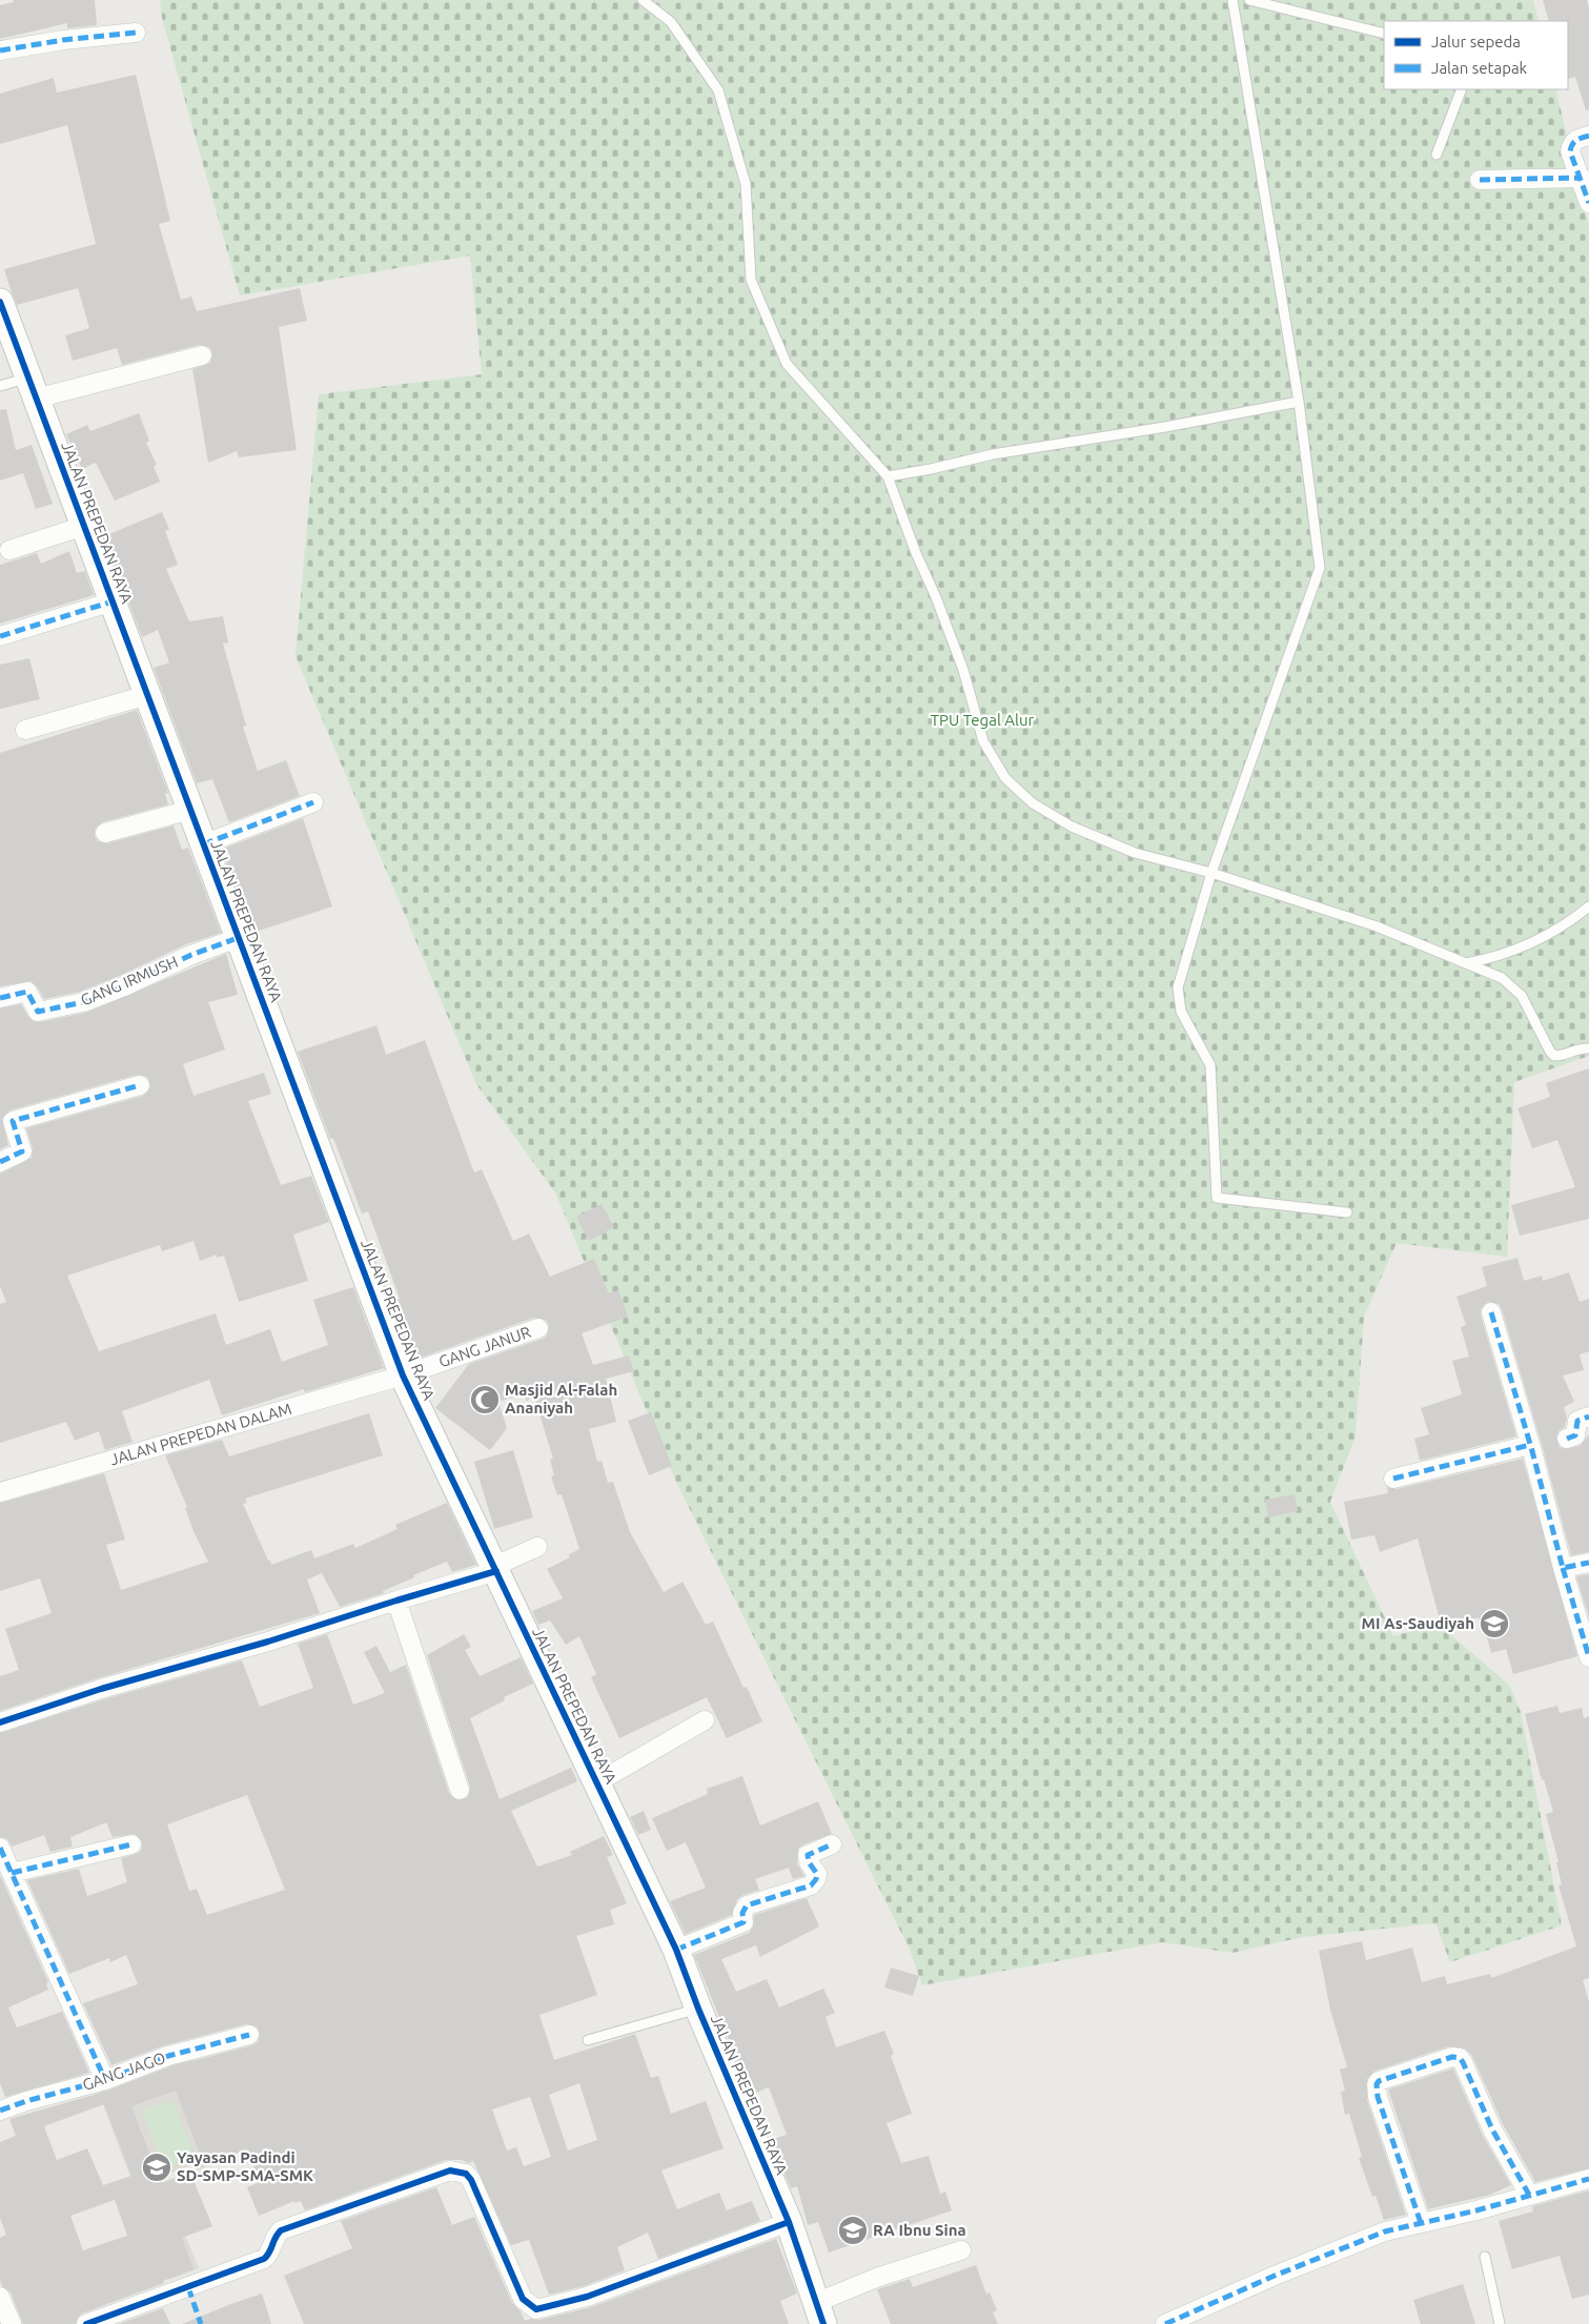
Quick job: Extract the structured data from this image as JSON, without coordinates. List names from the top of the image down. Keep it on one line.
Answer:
{"streets":{"street":["JALAN PREPEDAN RAYA","GANG IRMUSH","GANG JANUR","JALAN PREPEDAN DALAM","GANG JAGO"]},"crossings":[["JALAN PREPEDAN RAYA","GANG IRMUSH"],["JALAN PREPEDAN RAYA","GANG JANUR"],["JALAN PREPEDAN RAYA","JALAN PREPEDAN DALAM"],["GANG JANUR","JALAN PREPEDAN DALAM"]],"parks":["TPU Tegal Alur"],"places":{"mosque":["Masjid Al-Falah Ananiyah"],"school or university":["MI As-Saudiyah","Yayasan Padindi SD-SMP-SMA-SMK","RA Ibnu Sina"]},"legend":["Jalur sepeda","Jalan setapak"]}
